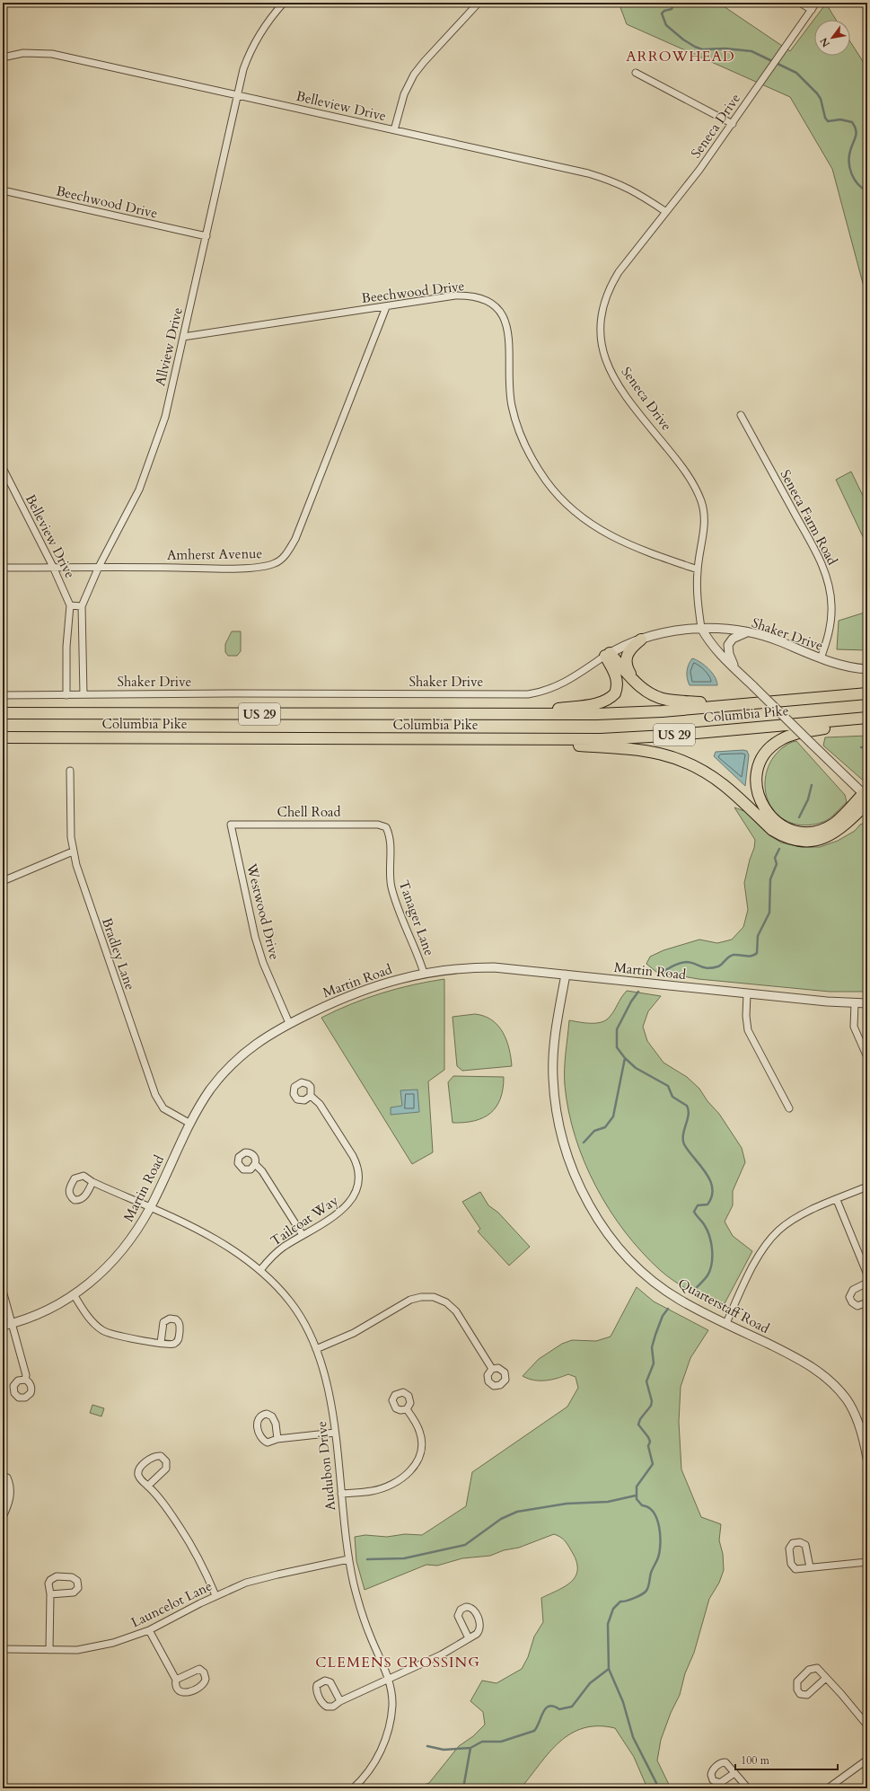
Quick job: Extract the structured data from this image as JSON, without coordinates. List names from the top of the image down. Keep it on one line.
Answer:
{"streets":{"highway":["US 29","Columbia Pike"],"street":["Belleview Drive","Seneca Drive","Beechwood Drive","Allview Drive","Seneca Farm Road","Amherst Avenue","Shaker Drive","Chell Road","Westwood Drive","Tanager Lane","Bradley Lane","Martin Road","Tailcoat Way","Quarterstaff Road","Audubon Drive","Launcelot Lane"]},"crossings":[["Belleview Drive","Seneca Drive"],["Belleview Drive","Allview Drive"],["Belleview Drive","Amherst Avenue"],["Seneca Drive","Beechwood Drive"],["Seneca Drive","Shaker Drive"],["Beechwood Drive","Allview Drive"],["Beechwood Drive","Amherst Avenue"],["Allview Drive","Amherst Avenue"],["Allview Drive","Shaker Drive"],["Seneca Farm Road","Shaker Drive"],["Chell Road","Westwood Drive"],["Chell Road","Tanager Lane"],["Westwood Drive","Martin Road"],["Tanager Lane","Martin Road"],["Bradley Lane","Martin Road"],["Martin Road","Quarterstaff Road"],["Martin Road","Audubon Drive"],["Tailcoat Way","Audubon Drive"],["Audubon Drive","Launcelot Lane"]],"districts":["ARROWHEAD","CLEMENS CROSSING"],"scale_bar":"100 m","north":"bottom left"}
